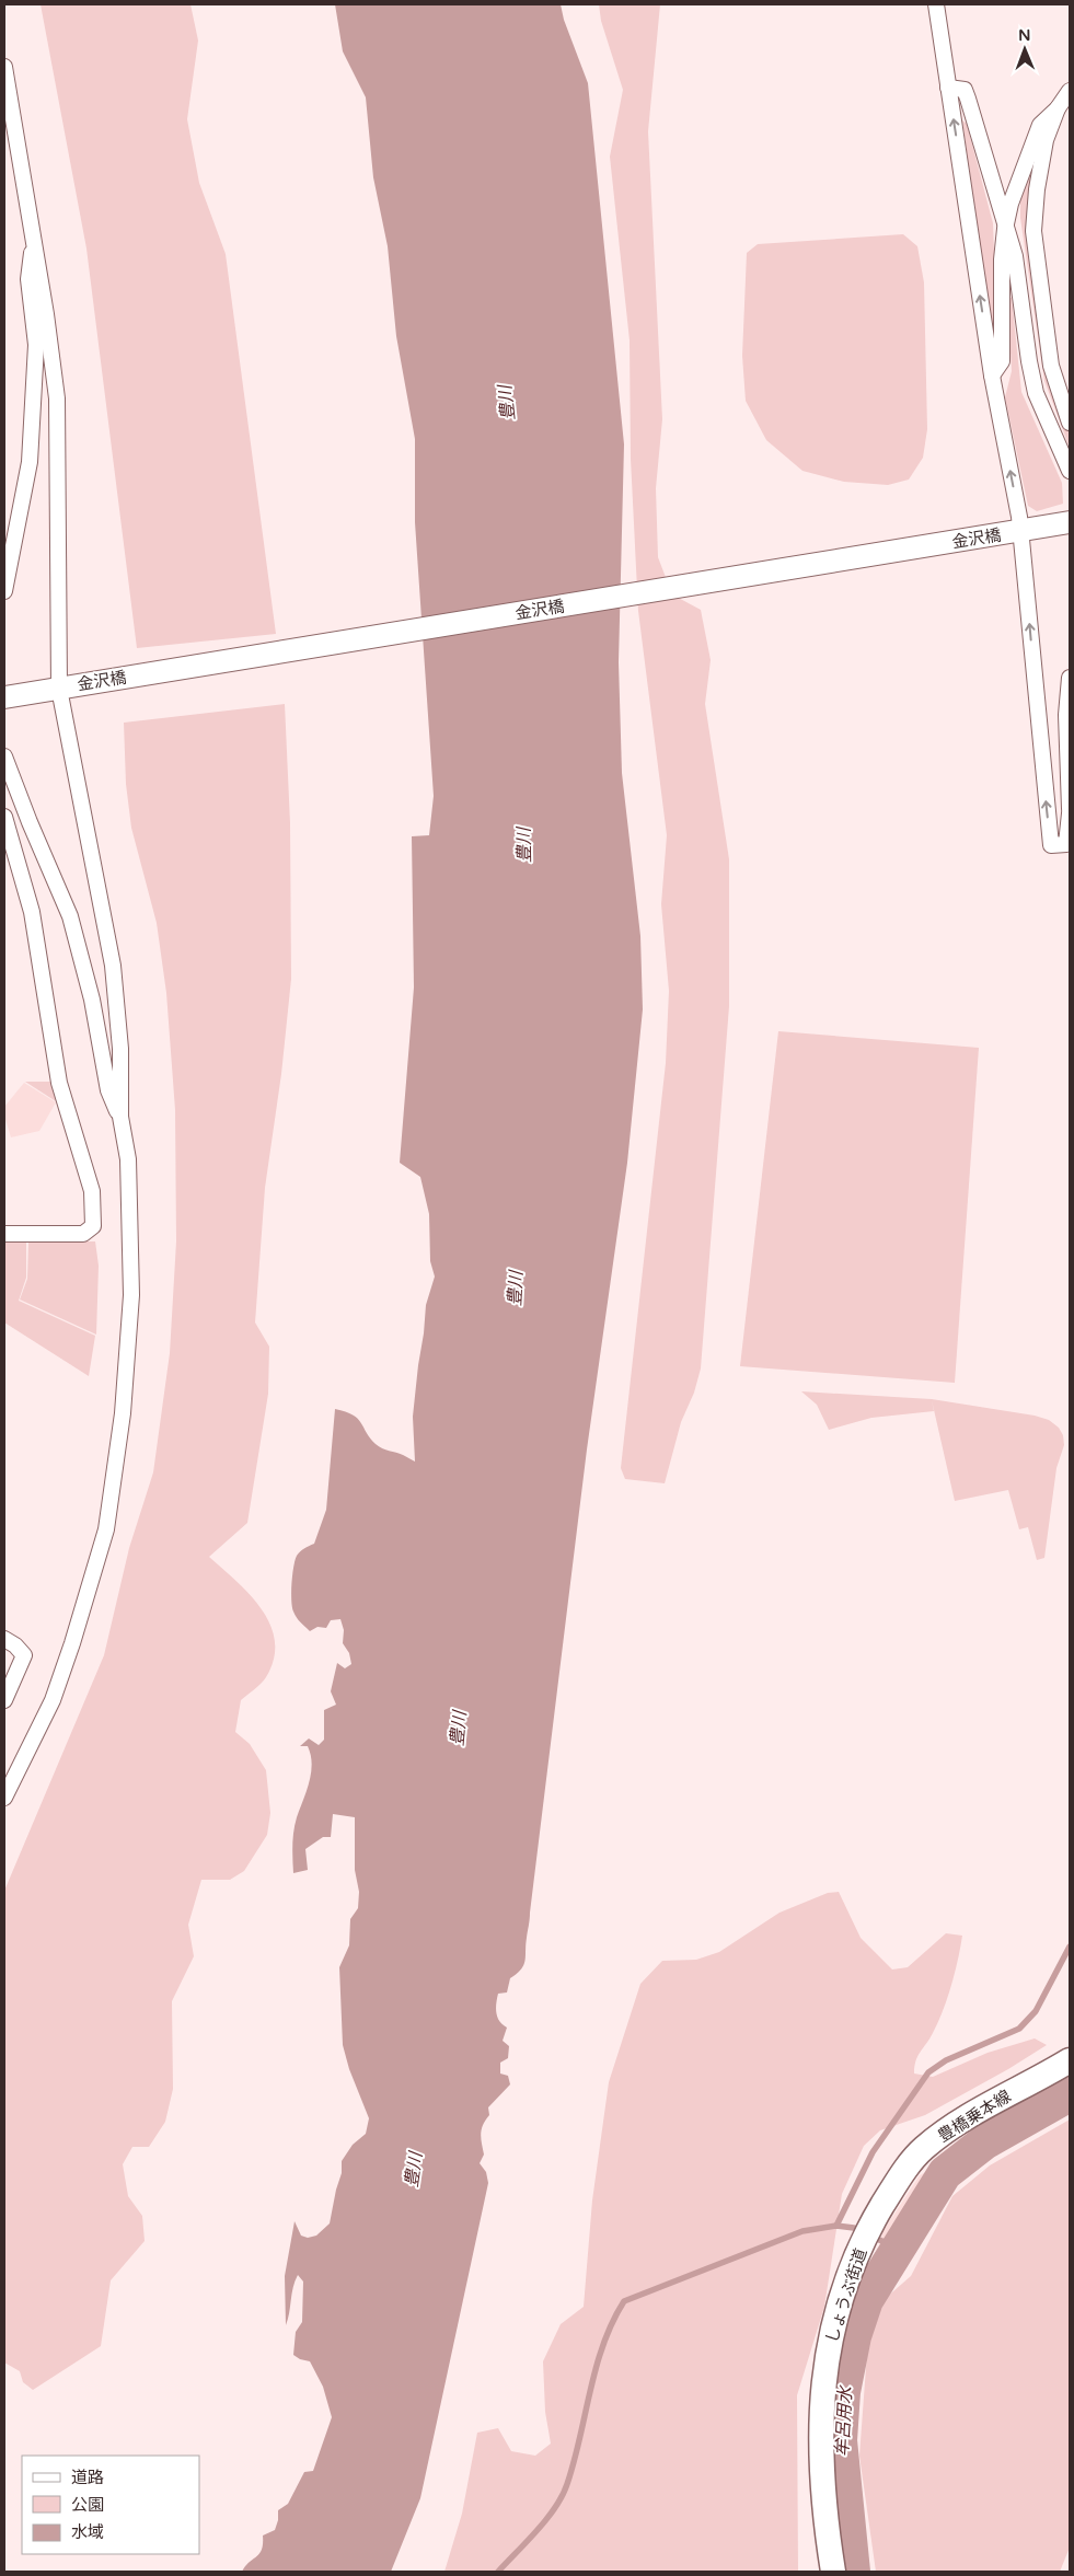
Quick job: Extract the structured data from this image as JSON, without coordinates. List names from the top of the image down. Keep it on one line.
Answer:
{"streets":{"main road":["金沢橋","豊橋乗本線","しょうぶ街道"]},"crossings":[["豊橋乗本線","しょうぶ街道"]],"water":["豊川","牟呂用水"],"legend":["道路","公園","水域"],"north":"top"}
